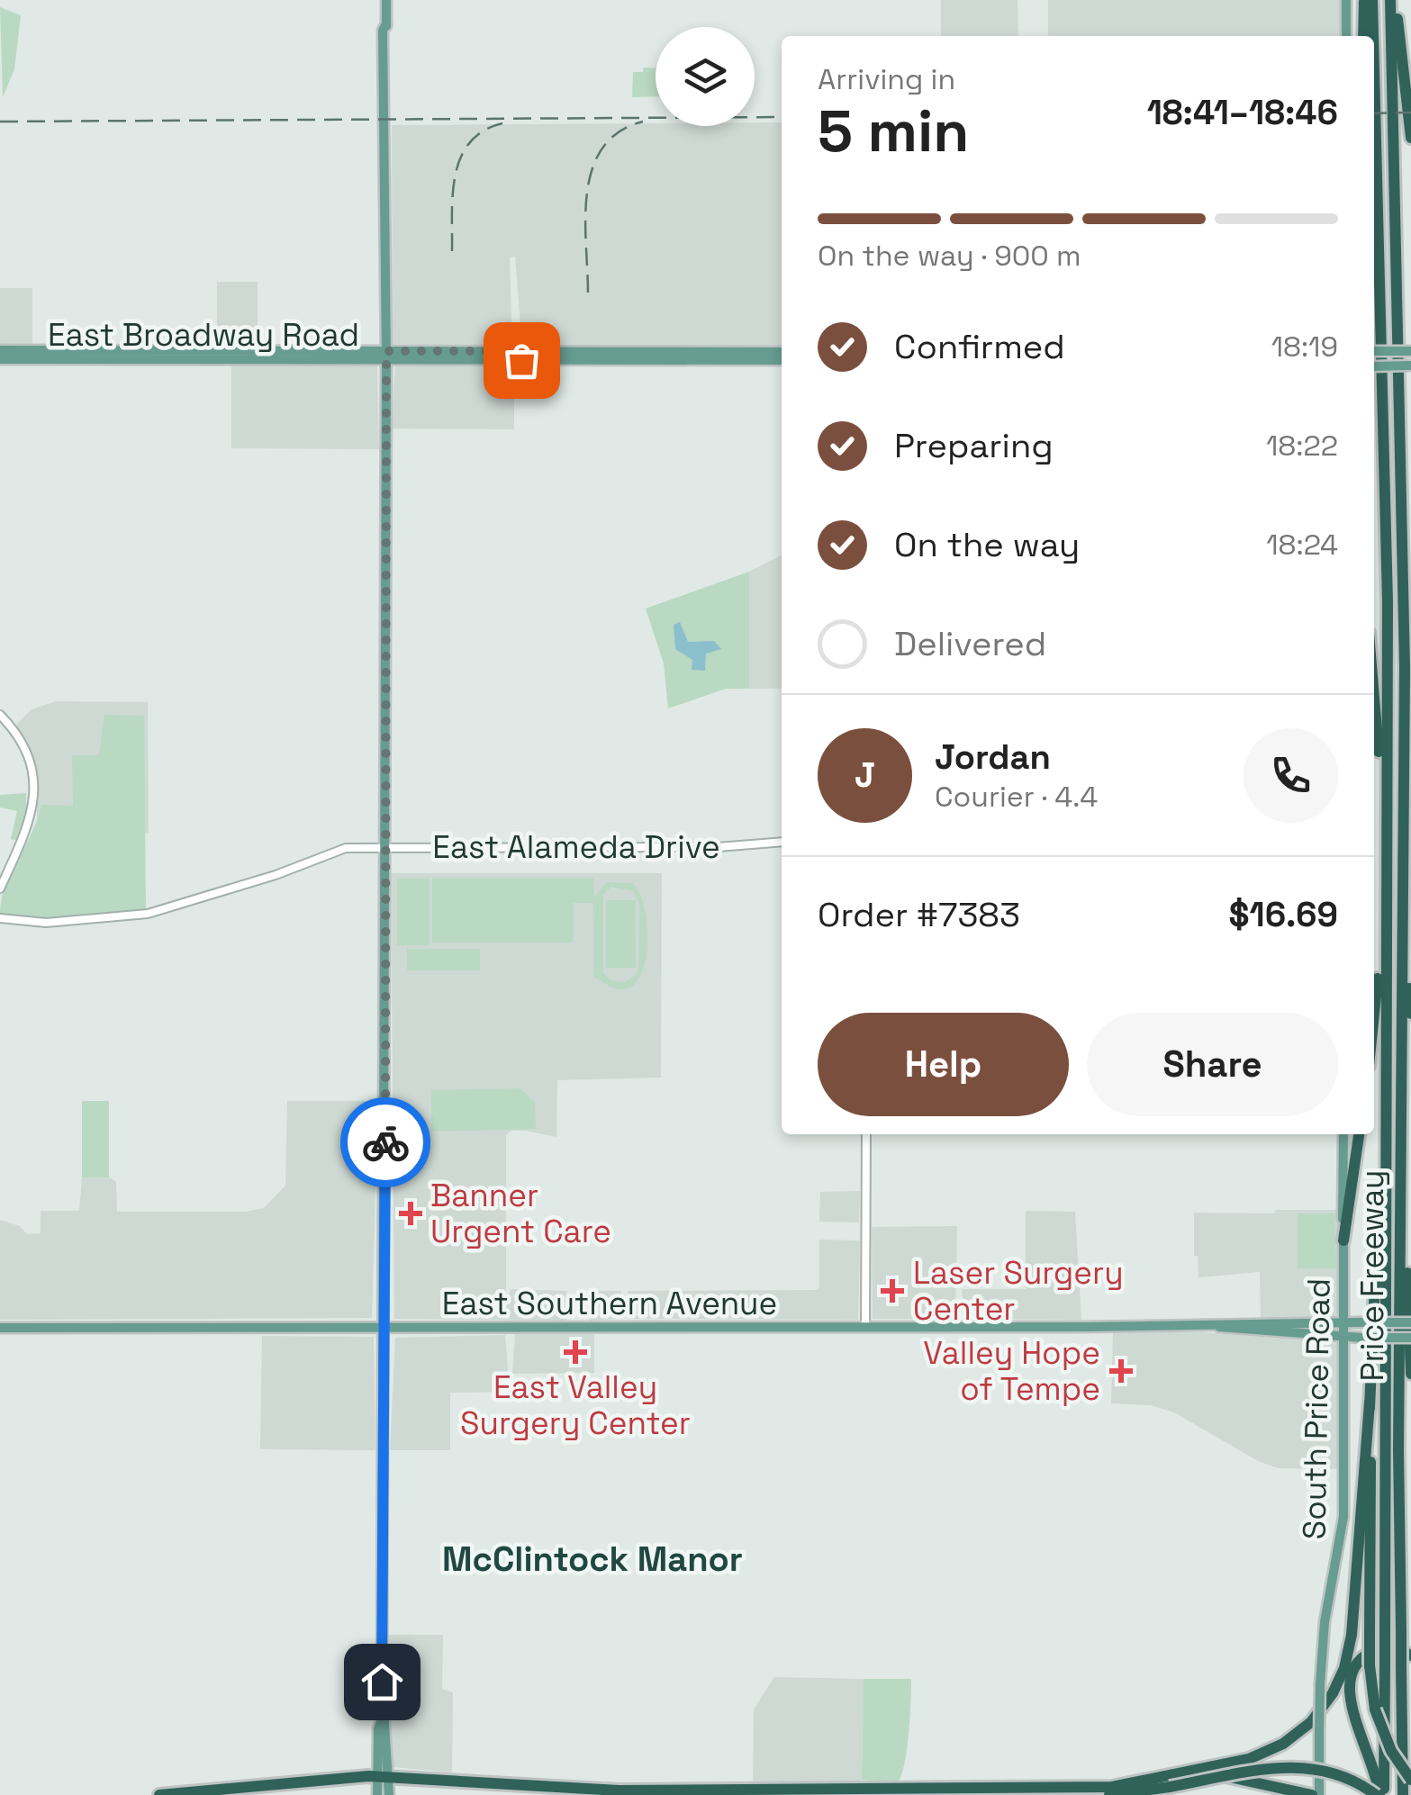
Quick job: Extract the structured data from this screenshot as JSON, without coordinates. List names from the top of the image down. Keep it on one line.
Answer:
{"streets":{"highway":["Price Freeway"],"main road":["East Broadway Road","East Southern Avenue","South Price Road"],"street":["East Alameda Drive"]},"crossings":[["East Southern Avenue","South Price Road"]],"districts":["McClintock Manor"],"places":{"health":["Banner Urgent Care","Laser Surgery Center","East Valley Surgery Center","Valley Hope of Tempe"]},"page":{"heading":["5 min","Arriving in","18:41–18:46"],"panel":["Jordan","Courier · 4.4","Order #7383","$16.69"],"bar":"On the way · 900 m","list":[["Confirmed","18:19"],["Preparing","18:22"],["On the way","18:24"],"Delivered"],"round":"J","buttons":["Help","Share"]}}
